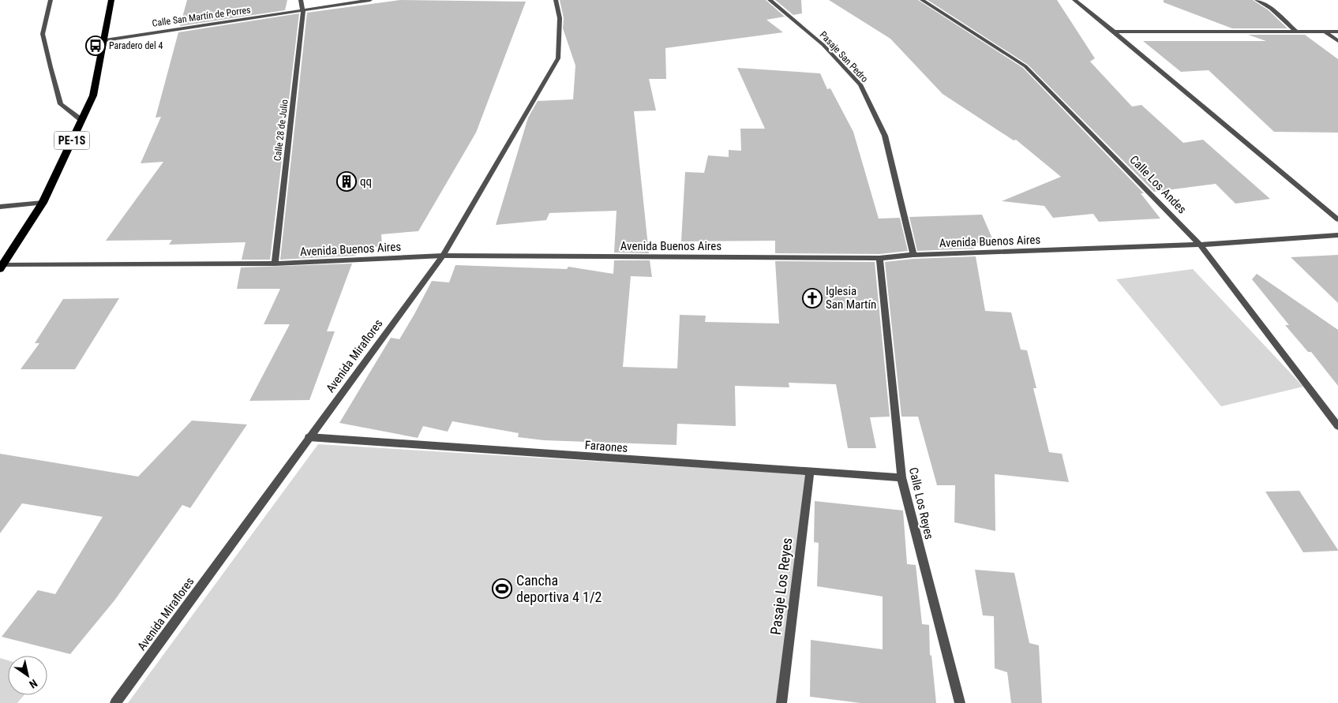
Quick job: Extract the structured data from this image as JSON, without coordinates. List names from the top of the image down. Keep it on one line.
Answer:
{"streets":{"highway":["PE-1S"],"street":["Calle San Martín de Porres","Pasaje San Pedro","Calle 28 de Julio","Calle Los Andes","Avenida Buenos Aires","Avenida Miraflores","Faraones","Calle Los Reyes","Pasaje Los Reyes"]},"crossings":[["Calle San Martín de Porres","Calle 28 de Julio"],["Calle San Martín de Porres","PE-1S"],["Pasaje San Pedro","Avenida Buenos Aires"],["Calle 28 de Julio","Avenida Buenos Aires"],["PE-1S","Avenida Buenos Aires"],["Calle Los Andes","Avenida Buenos Aires"],["Avenida Buenos Aires","Avenida Miraflores"],["Avenida Buenos Aires","Calle Los Reyes"],["Avenida Miraflores","Faraones"],["Faraones","Calle Los Reyes"],["Faraones","Pasaje Los Reyes"]],"places":{"bus stop":["Paradero del 4"],"building":["qq"],"church":["Iglesia San Martín"],"sports":["Cancha deportiva 4 1/2"]},"north":"bottom right"}
